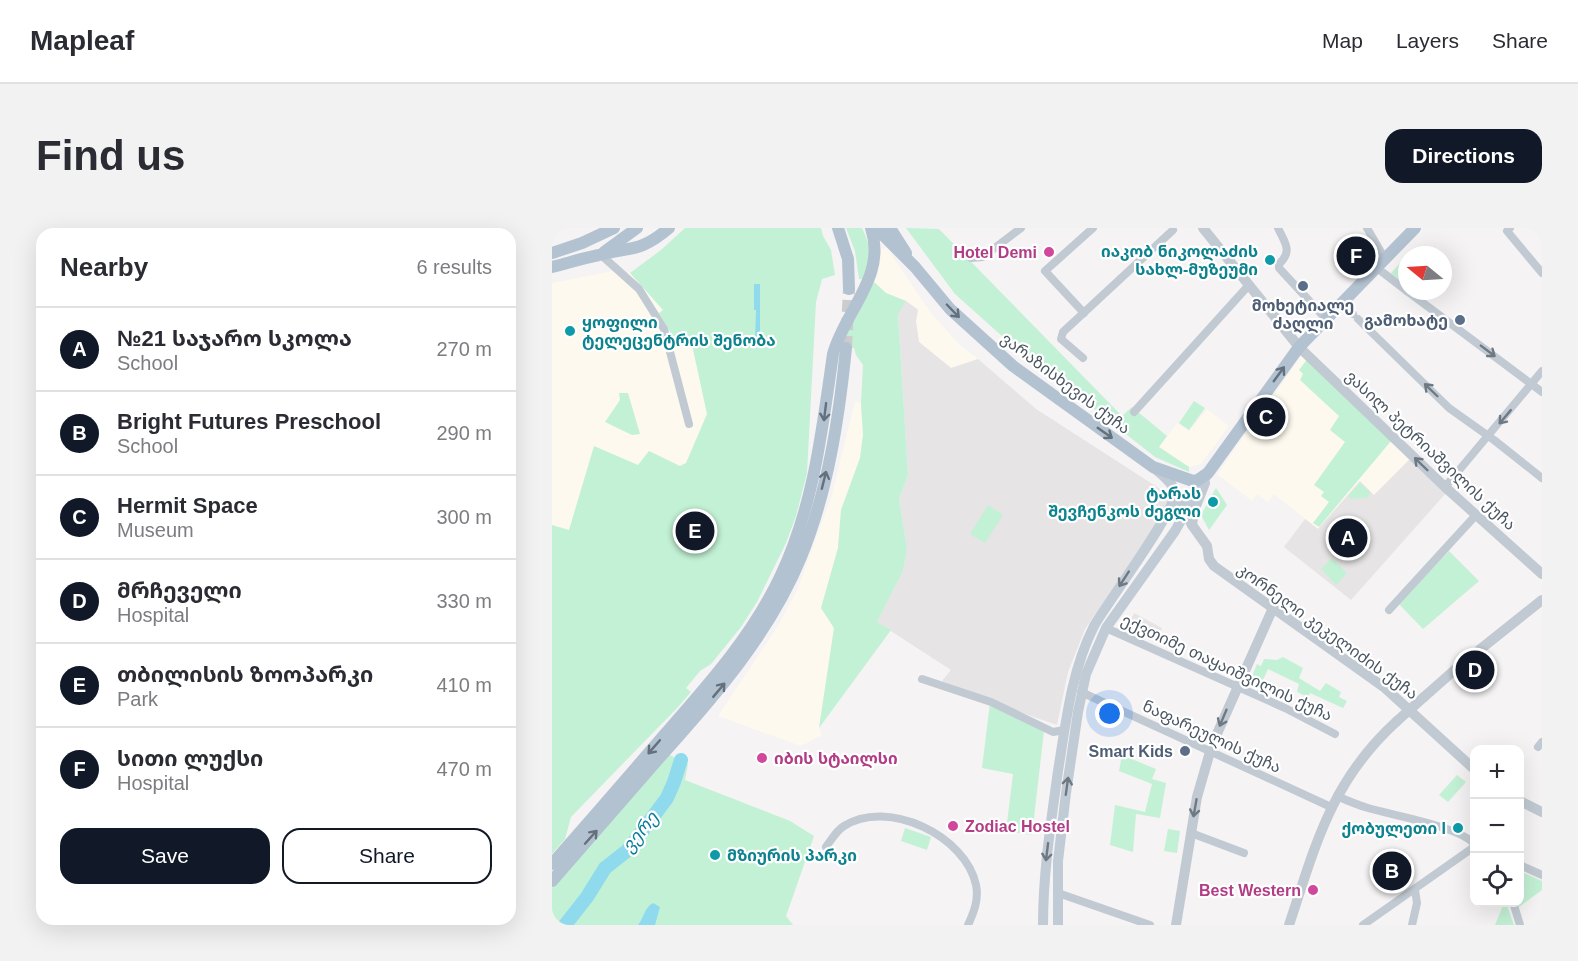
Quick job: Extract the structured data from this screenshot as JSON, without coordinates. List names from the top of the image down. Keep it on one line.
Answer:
{"streets":{"main road":["ვარაზისხევის ქუჩა"],"street":["ვასილ პეტრიაშვილის ქუჩა","კორნელი კეკელიძის ქუჩა","ექვთიმე თაყაიშვილის ქუჩა","ნაფარეულის ქუჩა"]},"crossings":[["ვარაზისხევის ქუჩა","კორნელი კეკელიძის ქუჩა"]],"one_way":["ვარაზისხევის ქუჩა"],"water":["ვერე"],"places":["Hotel Demi","იაკობ ნიკოლაძის სახლ-მუზეუმი","მოხეტიალე ძაღლი","გამოხატე","ყოფილი ტელეცენტრის შენობა","ტარას შევჩენკოს ძეგლი","Smart Kids","იბის სტაილსი","Zodiac Hostel","ქობულეთი I","მზიურის პარკი","Best Western"],"north":"left","page":{"header":"Mapleaf","nav":["Map","Layers","Share"],"buttons":["Directions",["Save","Share"]],"title":"Find us","heading":["Nearby","6 results"],"pins":["F","C","E","A","D","B"],"list":[{"mark":"A","name":"№21 საჯარო სკოლა","note":"School","value":"270 m"},{"mark":"B","name":"Bright Futures Preschool","note":"School","value":"290 m"},{"mark":"C","name":"Hermit Space","note":"Museum","value":"300 m"},{"mark":"D","name":"მრჩეველი","note":"Hospital","value":"330 m"},{"mark":"E","name":"თბილისის ზოოპარკი","note":"Park","value":"410 m"},{"mark":"F","name":"სითი ლუქსი","note":"Hospital","value":"470 m"}],"map_buttons":["+","−"]}}
